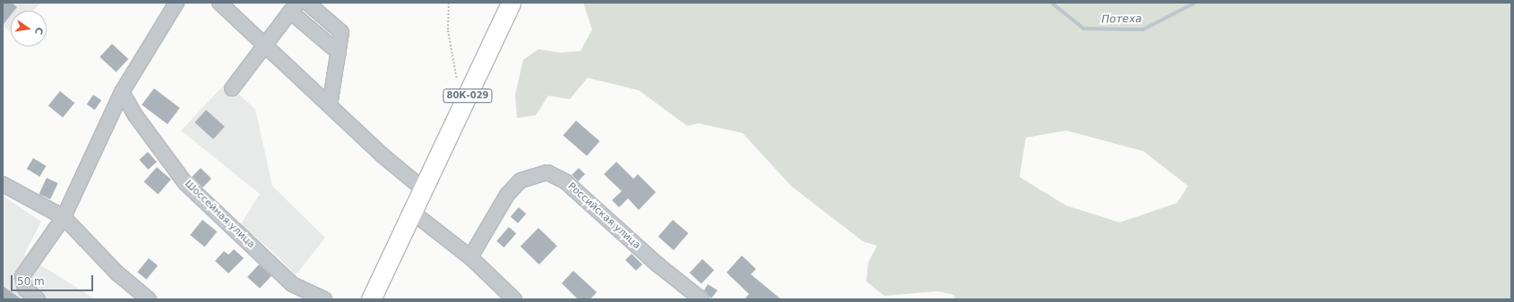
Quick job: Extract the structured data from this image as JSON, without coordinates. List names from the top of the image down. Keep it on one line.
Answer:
{"streets":{"main road":["80К-029"],"street":["Шоссейная улица","Российская улица"]},"water":["Потеха"],"scale_bar":"50 m","north":"right"}
